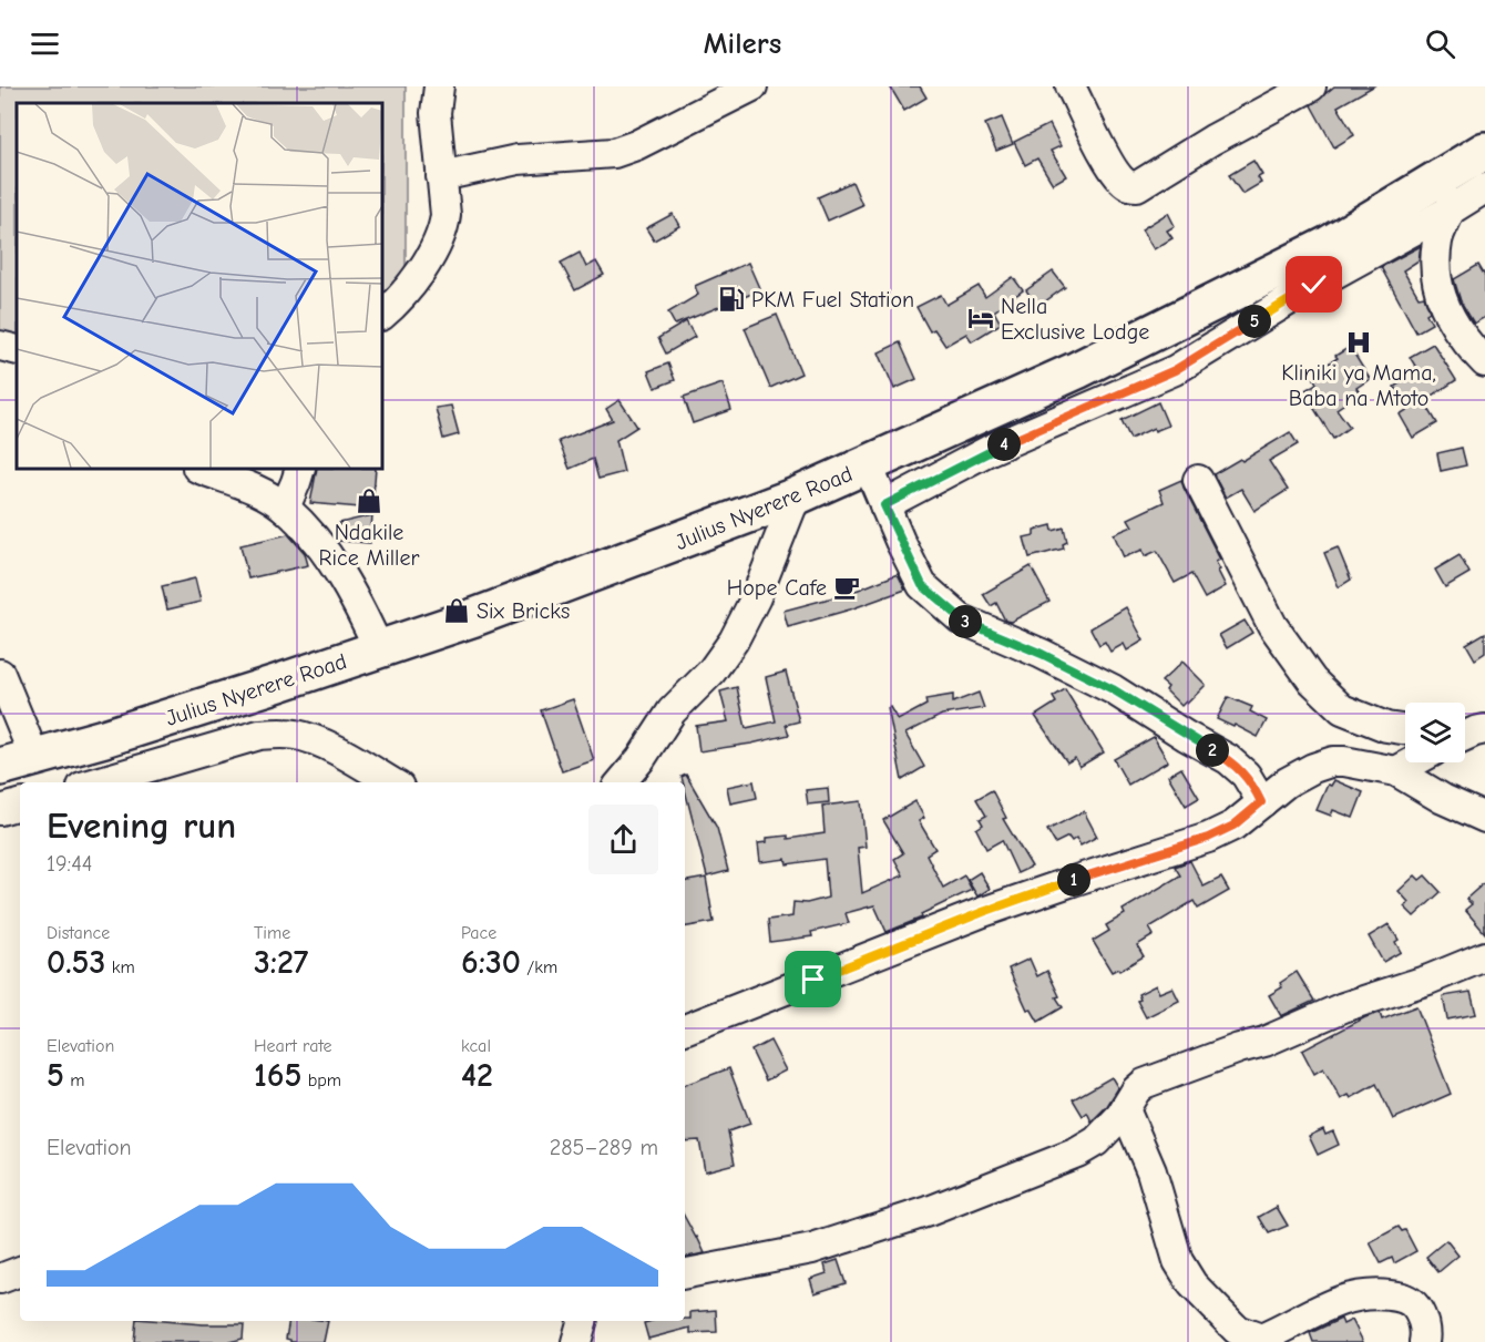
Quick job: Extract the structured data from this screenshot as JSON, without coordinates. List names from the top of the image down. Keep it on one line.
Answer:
{"streets":{"highway":["Julius Nyerere Road"]},"places":{"fuel station":["PKM Fuel Station"],"hotel":["Nella Exclusive Lodge"],"hospital":["Kliniki ya Mama, Baba na Mtoto"],"shop":["Ndakile Rice Miller","Six Bricks"],"cafe":["Hope Cafe"]},"page":{"header":"Milers","pins":["5","4","3","2","1"],"heading":["Evening run","19:44"],"stats":[["Distance","0.53 km"],["Time","3:27"],["Pace","6:30 /km"],["Elevation","5 m"],["Heart rate","165 bpm"],["kcal","42"]],"chart":["Elevation","285–289 m"]}}
